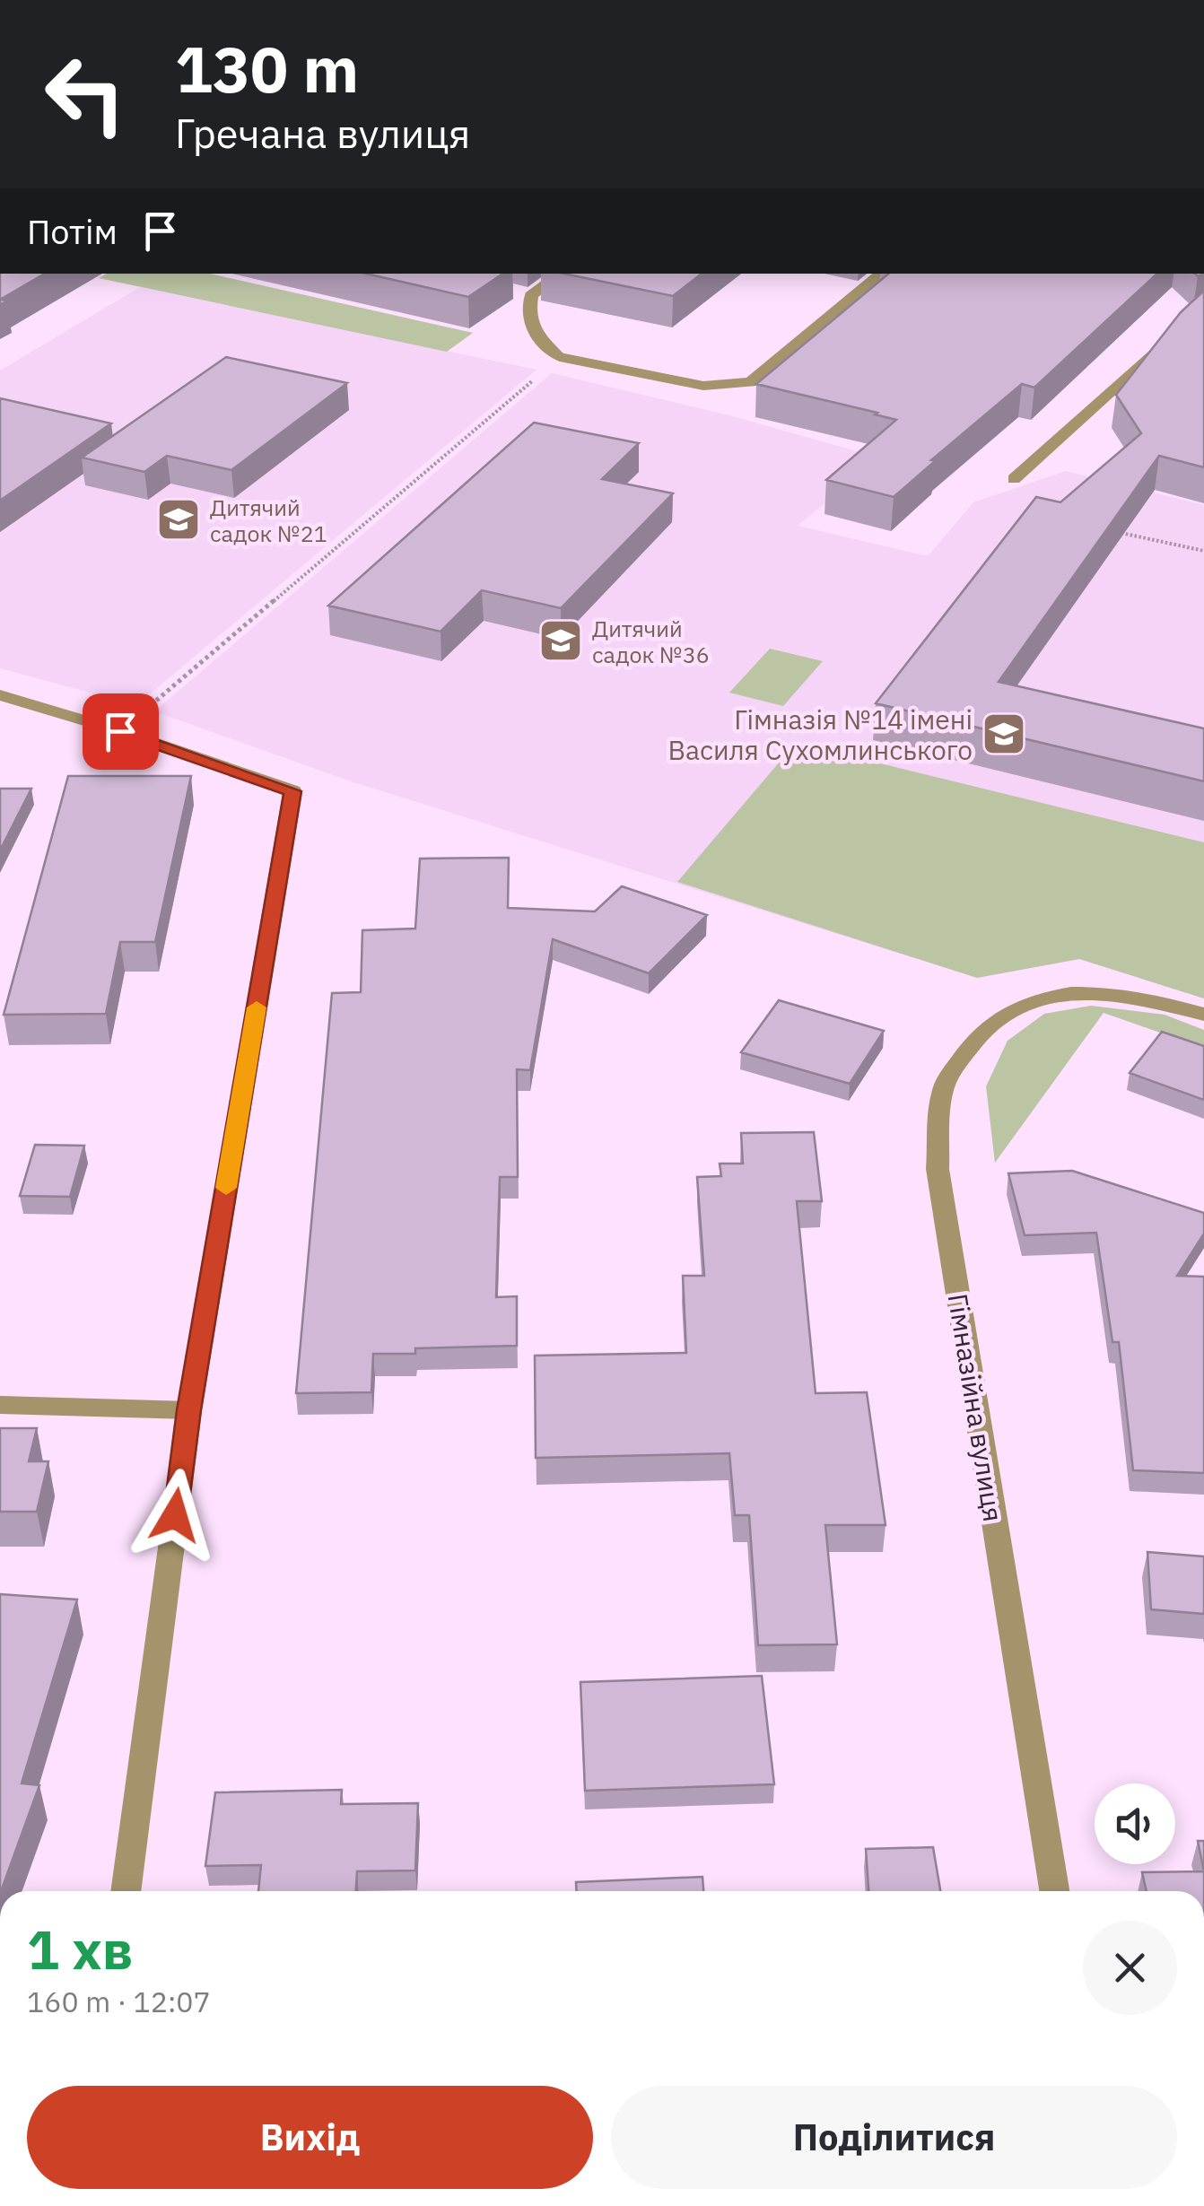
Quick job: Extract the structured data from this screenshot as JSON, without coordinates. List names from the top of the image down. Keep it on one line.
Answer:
{"streets":{"street":["Гімназійна вулиця"]},"places":{"school or university":["Дитячий садок №21","Дитячий садок №36","Гімназія №14 імені Василя Сухомлинського"]},"page":{"turn":["130 m","Гречана вулиця"],"then":"Потім","heading":["1 хв","160 m · 12:07"],"buttons":["Вихід","Поділитися"]}}
